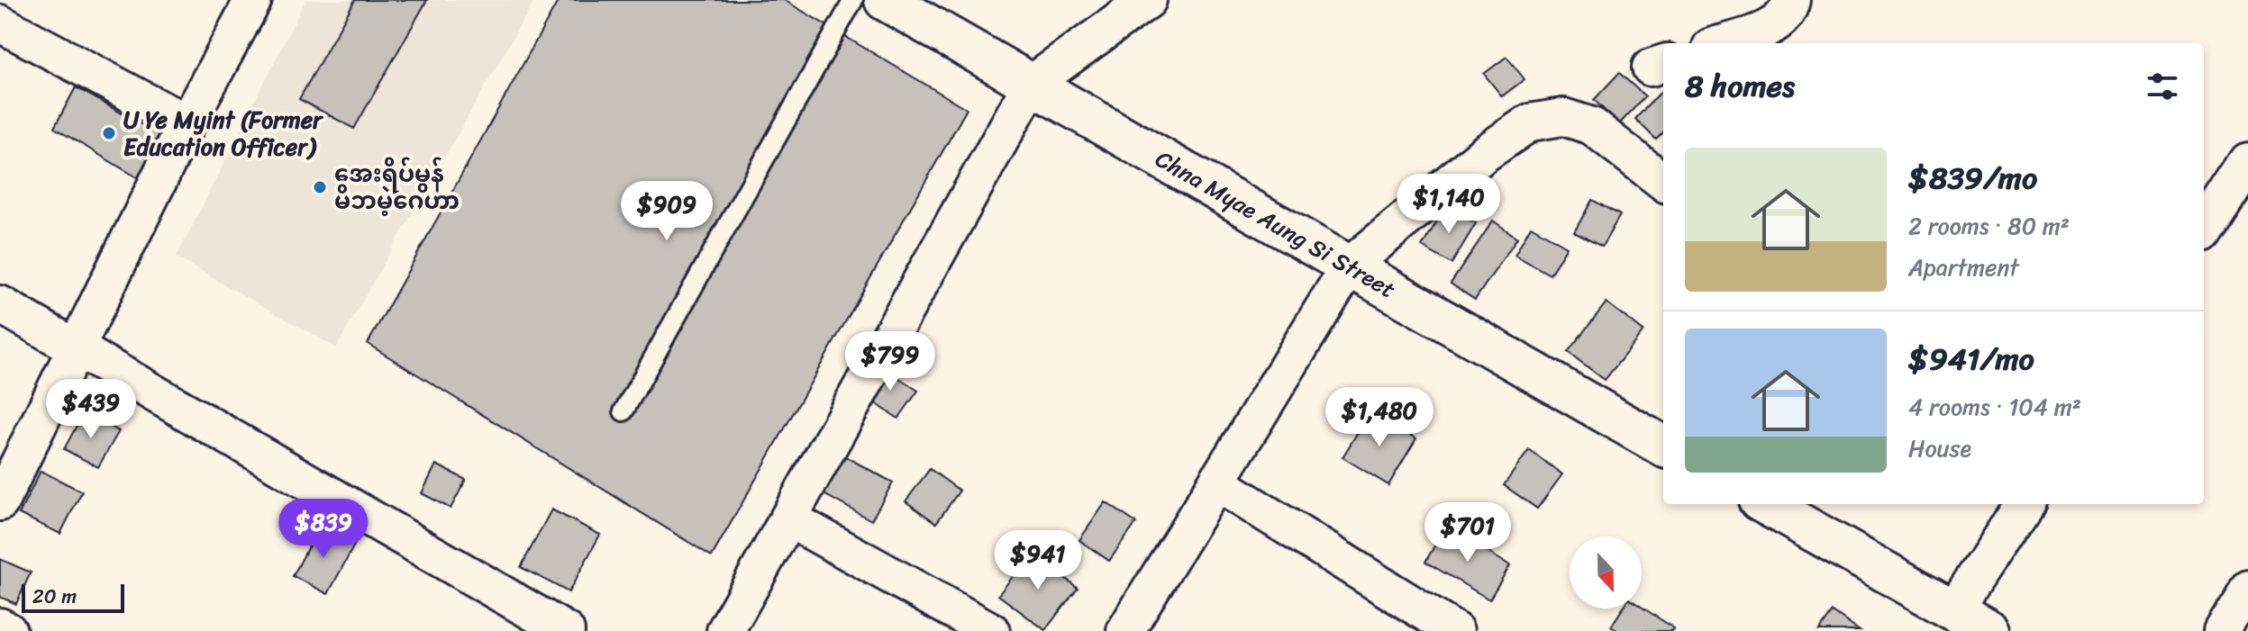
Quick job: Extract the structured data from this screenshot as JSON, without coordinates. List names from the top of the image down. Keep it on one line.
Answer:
{"streets":{"street":["Chna Myae Aung Si Street"]},"places":["U Ye Myint (Former Education Officer)","အေးရိပ်မွန် မိဘမဲ့ဂေဟာ"],"scale_bar":"20 m","north":"bottom","page":{"heading":"8 homes","list":[{"name":"$839/mo","note":"2 rooms · 80 m² · Apartment"},{"name":"$941/mo","note":"4 rooms · 104 m² · House"}],"price":["$1,140","$909","$799","$439","$1,480","$839","$701","$941"],"scale":"20 m"}}
